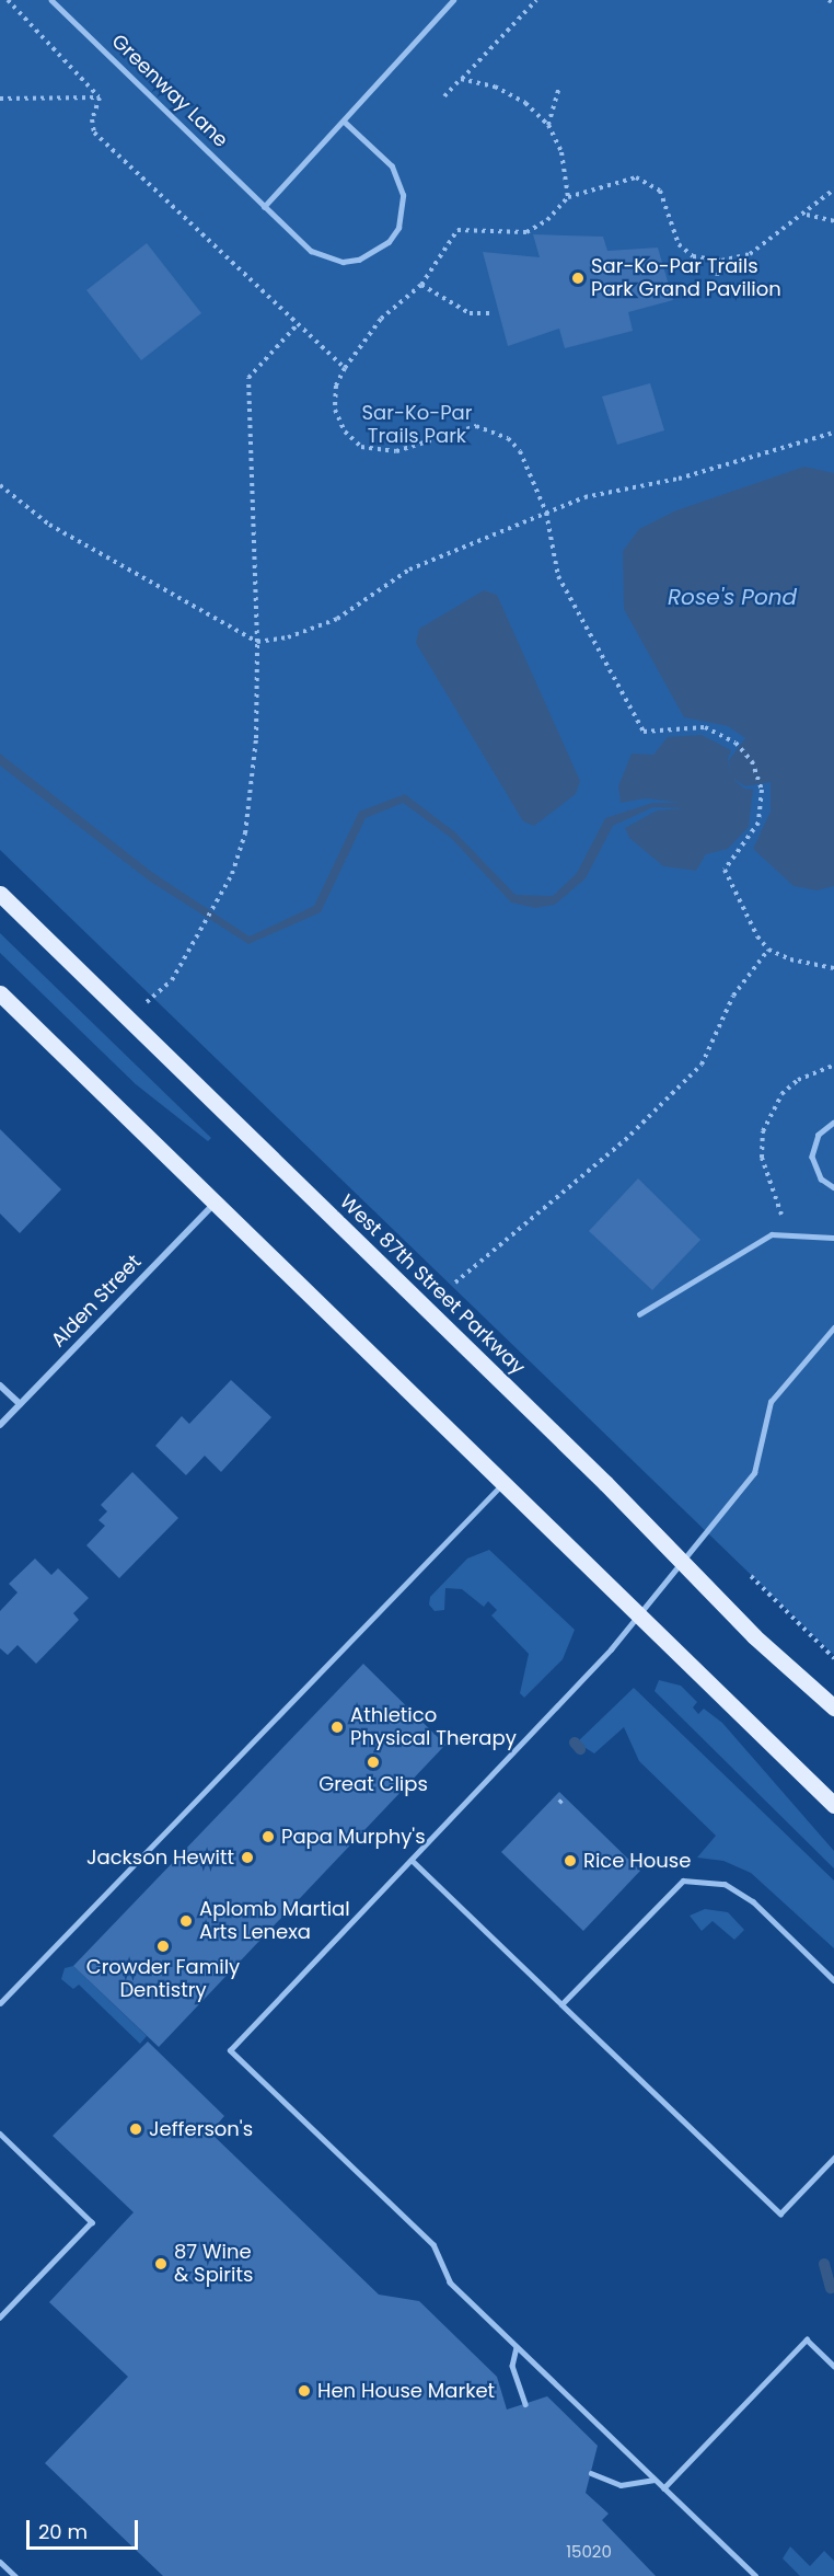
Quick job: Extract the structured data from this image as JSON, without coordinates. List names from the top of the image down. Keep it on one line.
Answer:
{"streets":{"main road":["West 87th Street Parkway"],"street":["Alden Street"],"lane":["Greenway Lane"]},"water":["Rose's Pond"],"parks":["Sar-Ko-Par Trails Park"],"places":["Sar-Ko-Par Trails Park Grand Pavilion","Athletico Physical Therapy","Great Clips","Papa Murphy's","Jackson Hewitt","Rice House","Aplomb Martial Arts Lenexa","Crowder Family Dentistry","Jefferson's","87 Wine & Spirits","Hen House Market"],"house_numbers":["15020"],"scale_bar":"20 m"}
